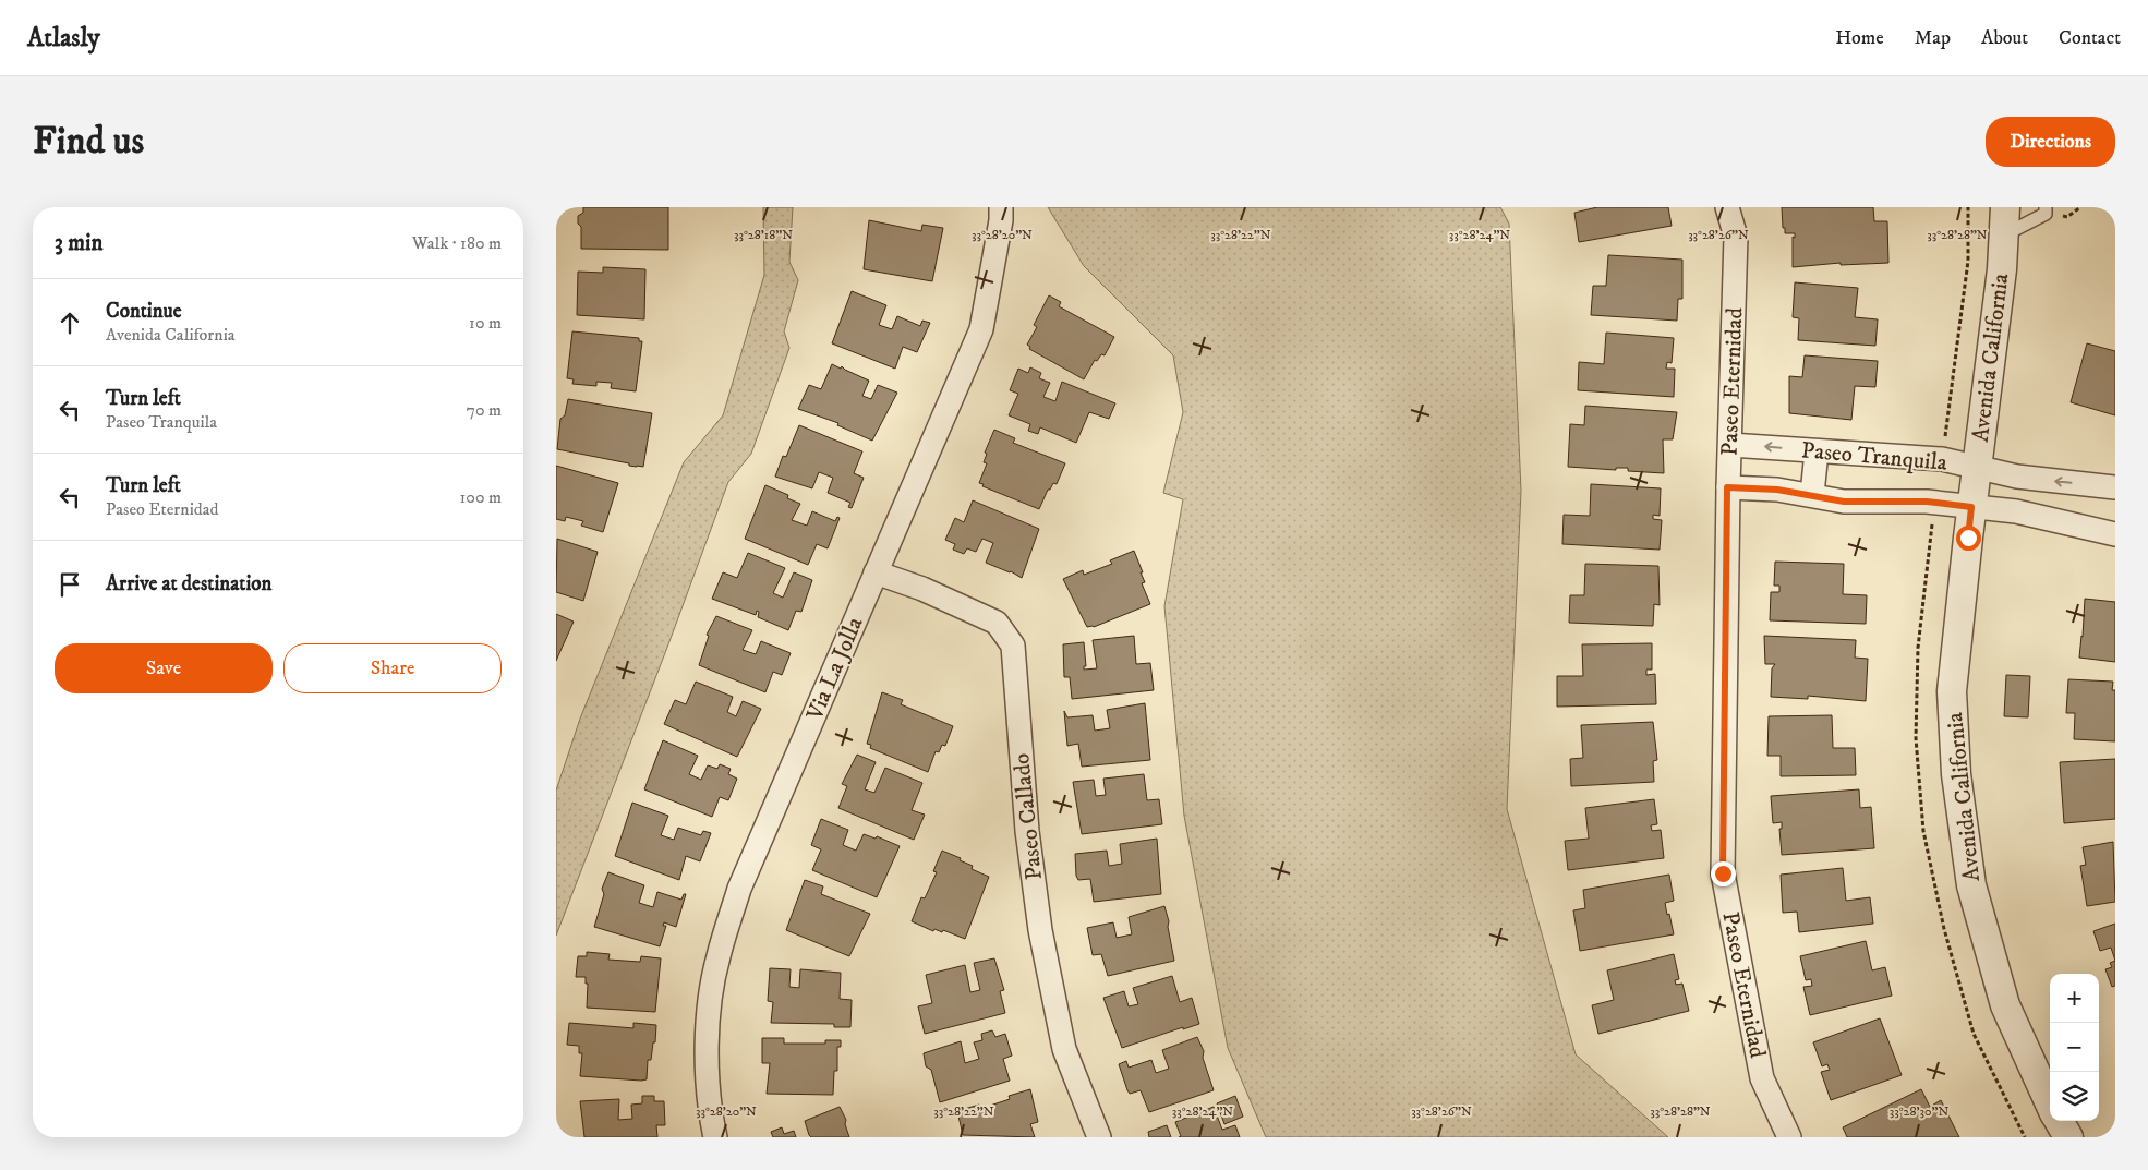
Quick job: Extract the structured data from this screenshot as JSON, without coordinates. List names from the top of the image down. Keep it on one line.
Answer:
{"streets":{"street":["Avenida California","Paseo Eternidad","Paseo Tranquila","Via La Jolla","Paseo Callado"]},"crossings":[["Avenida California","Paseo Tranquila"],["Paseo Eternidad","Paseo Tranquila"],["Via La Jolla","Paseo Callado"]],"page":{"header":"Atlasly","nav":["Home","Map","About","Contact"],"buttons":["Directions",["Save","Share"]],"title":"Find us","heading":["3 min","Walk · 180 m"],"list":[["Continue","Avenida California","10 m"],["Turn left","Paseo Tranquila","70 m"],["Turn left","Paseo Eternidad","100 m"],"Arrive at destination"],"map_buttons":["+","−"]},"coordinates":["33°28'18\"N","33°28'20\"N","33°28'22\"N","33°28'24\"N","33°28'26\"N","33°28'28\"N","33°28'30\"N"]}
